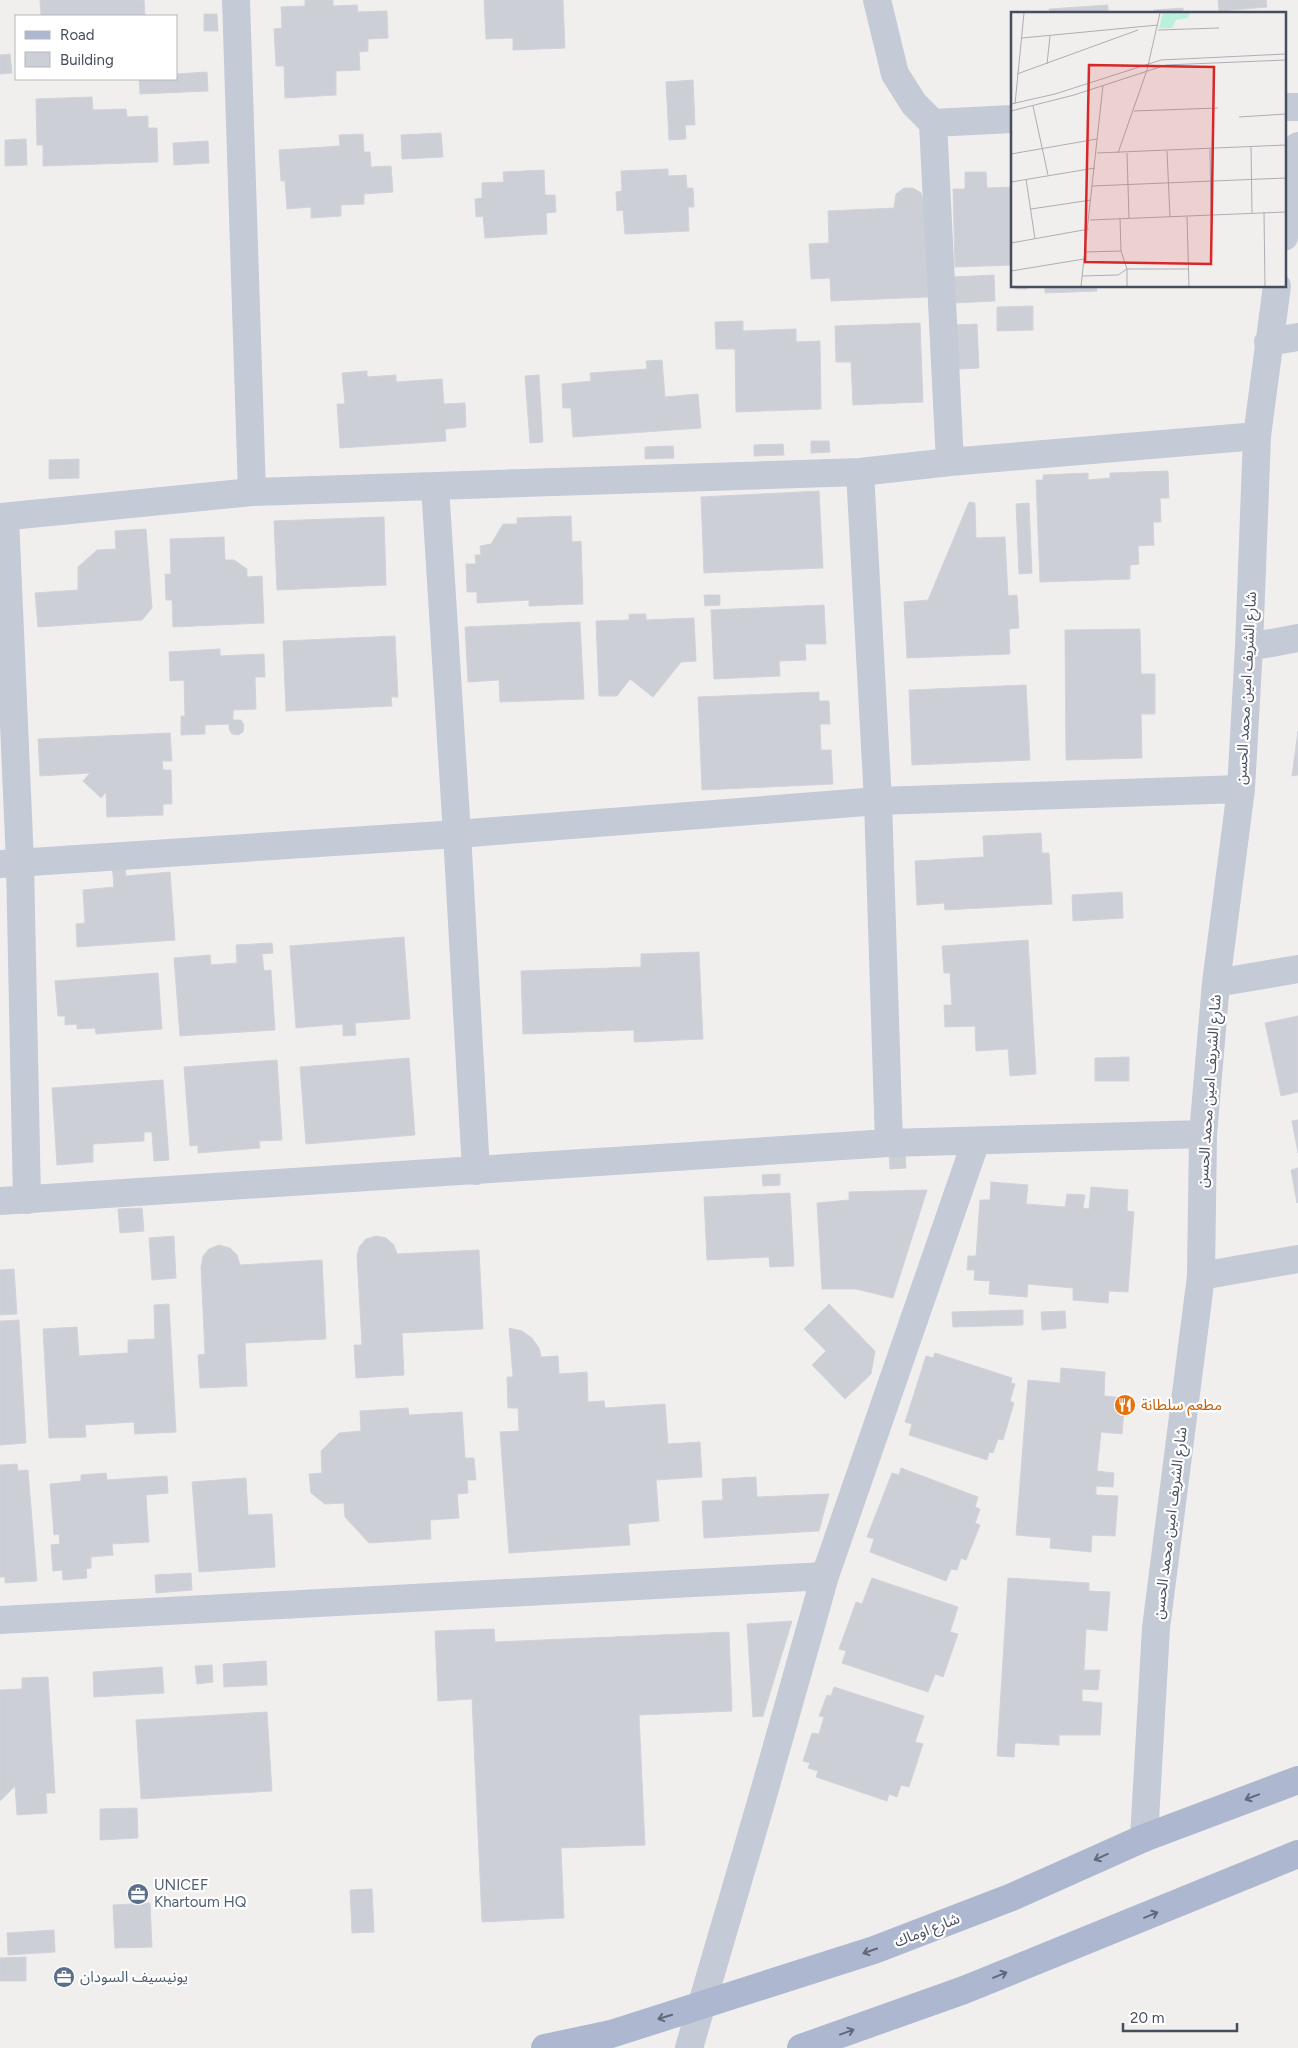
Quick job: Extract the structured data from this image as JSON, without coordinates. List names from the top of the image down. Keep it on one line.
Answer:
{"streets":{"main road":["شارع اوماك"],"street":["شارع الشريف امين محمد الحسن"]},"crossings":[["شارع الشريف امين محمد الحسن","شارع اوماك"]],"places":{"restaurant":["مطعم سلطانة"],"office":["UNICEF Khartoum HQ","يونيسيف السودان"]},"legend":["Road","Building"],"scale_bar":"20 m"}
